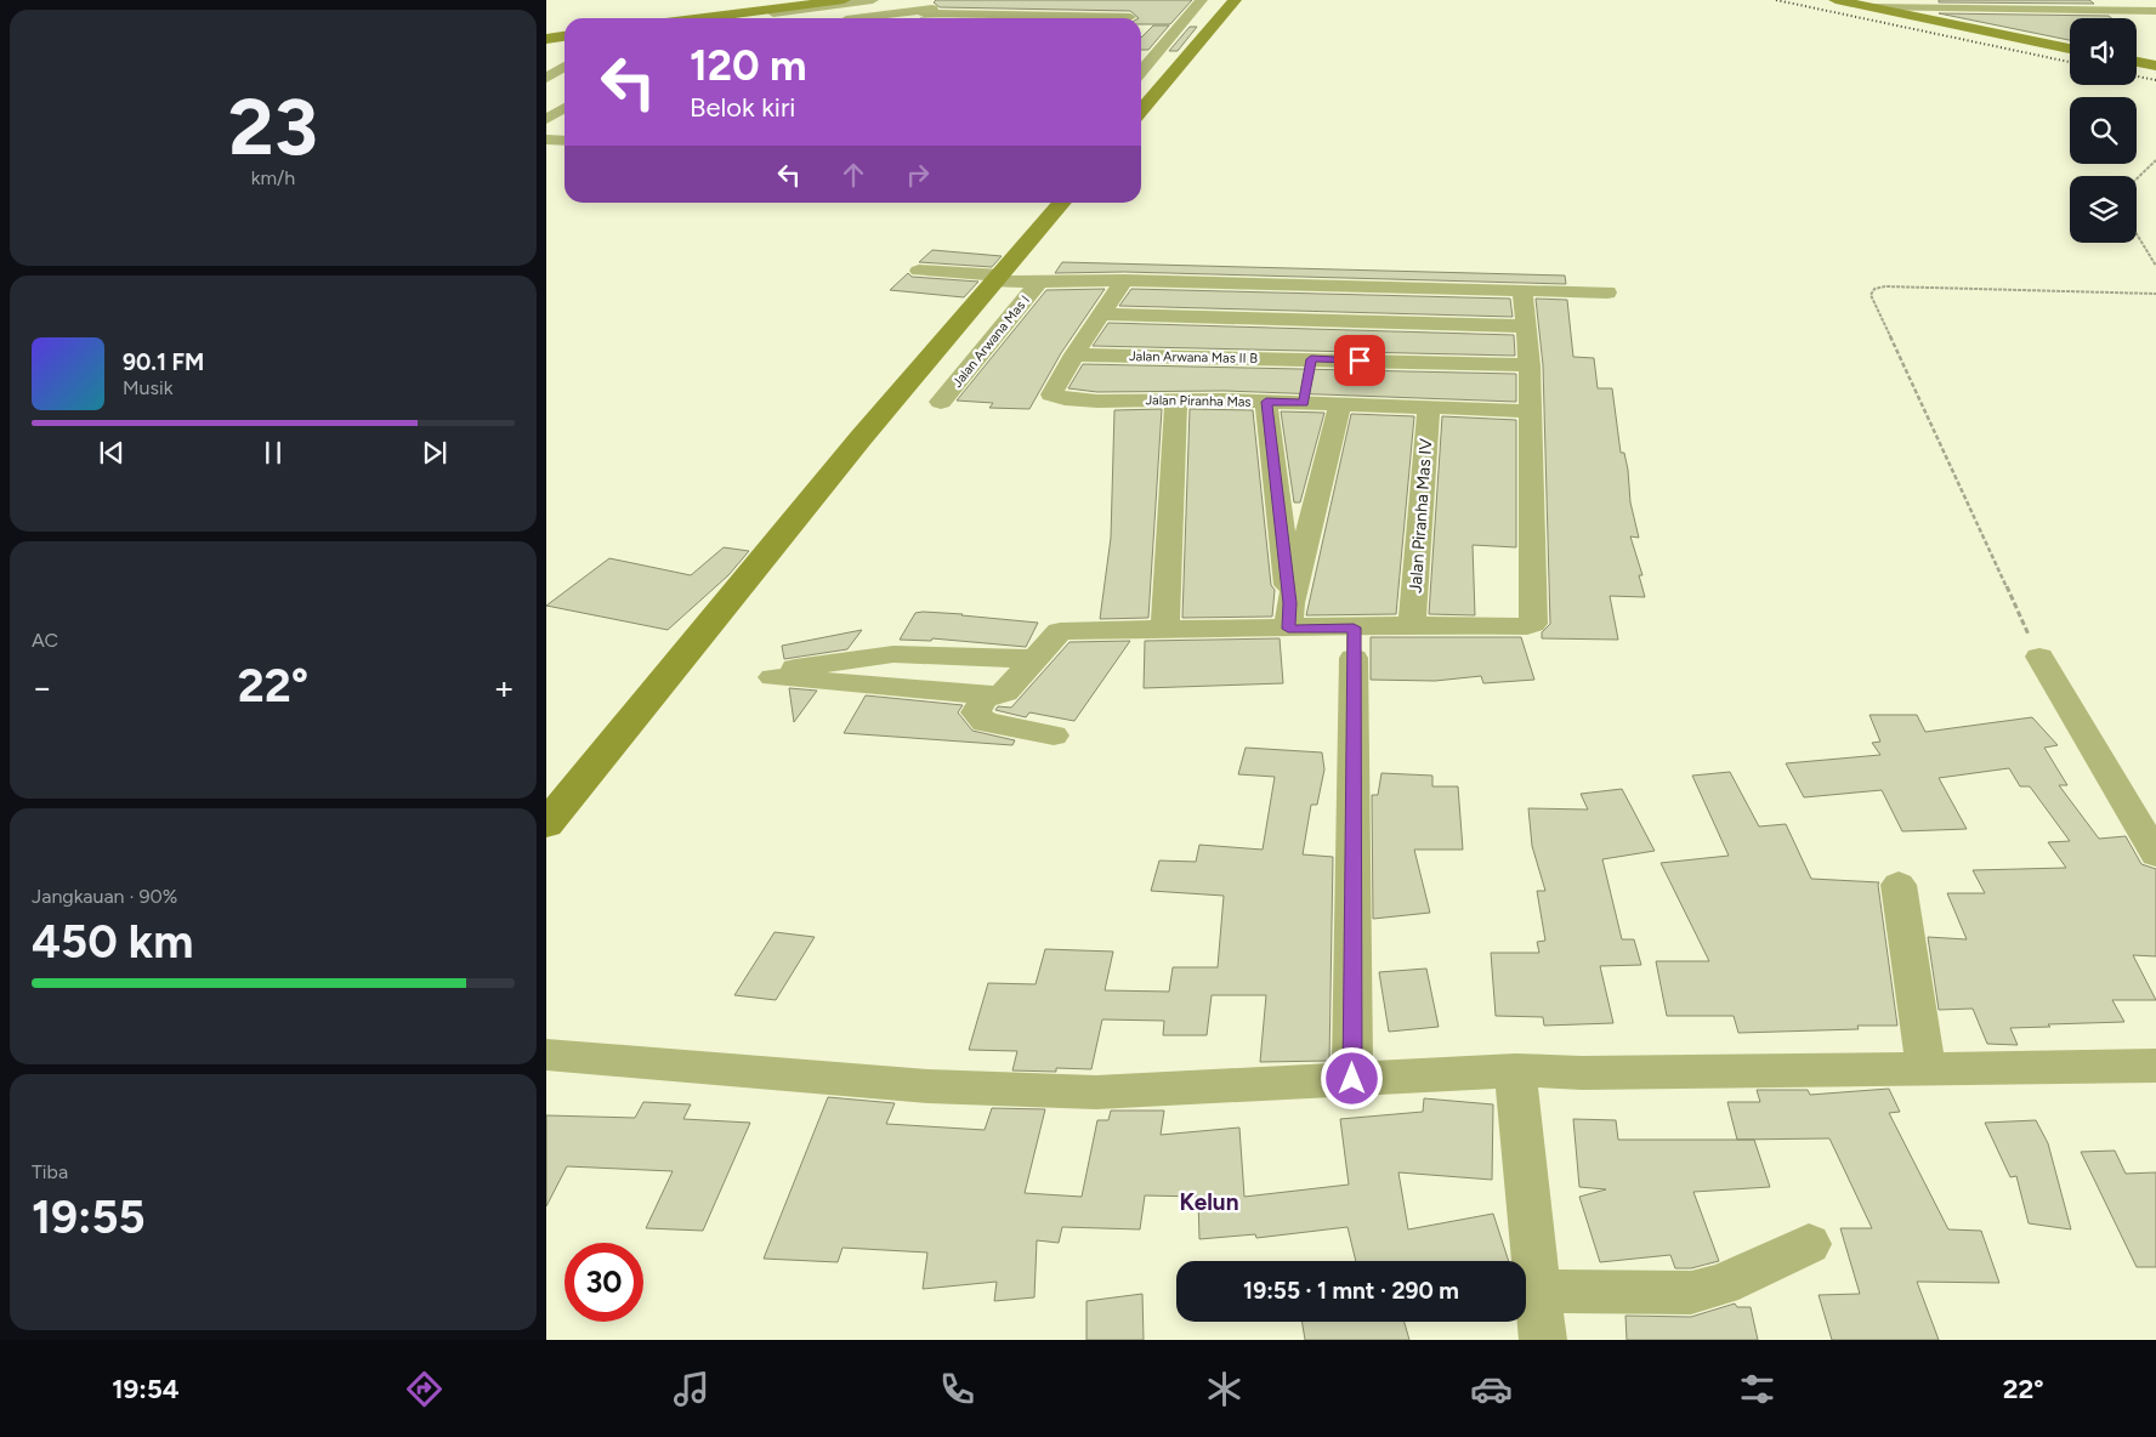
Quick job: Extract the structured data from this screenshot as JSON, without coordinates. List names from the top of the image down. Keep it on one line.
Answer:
{"streets":{"street":["Jalan Arwana Mas I","Jalan Arwana Mas II B","Jalan Piranha Mas","Jalan Piranha Mas IV"]},"crossings":[["Jalan Arwana Mas II B","Jalan Piranha Mas"],["Jalan Piranha Mas","Jalan Piranha Mas IV"]],"districts":["Kelun"],"page":{"tile":[["23","km/h"],"AC",["Jangkauan · 90%","450 km"],["Tiba","19:55"]],"turn":["120 m","Belok kiri"],"song":["90.1 FM","Musik"],"heat":["−","22°","+"],"limit":"30","trip":"19:55 · 1 mnt · 290 m","tabs":["19:54","22°"]}}
